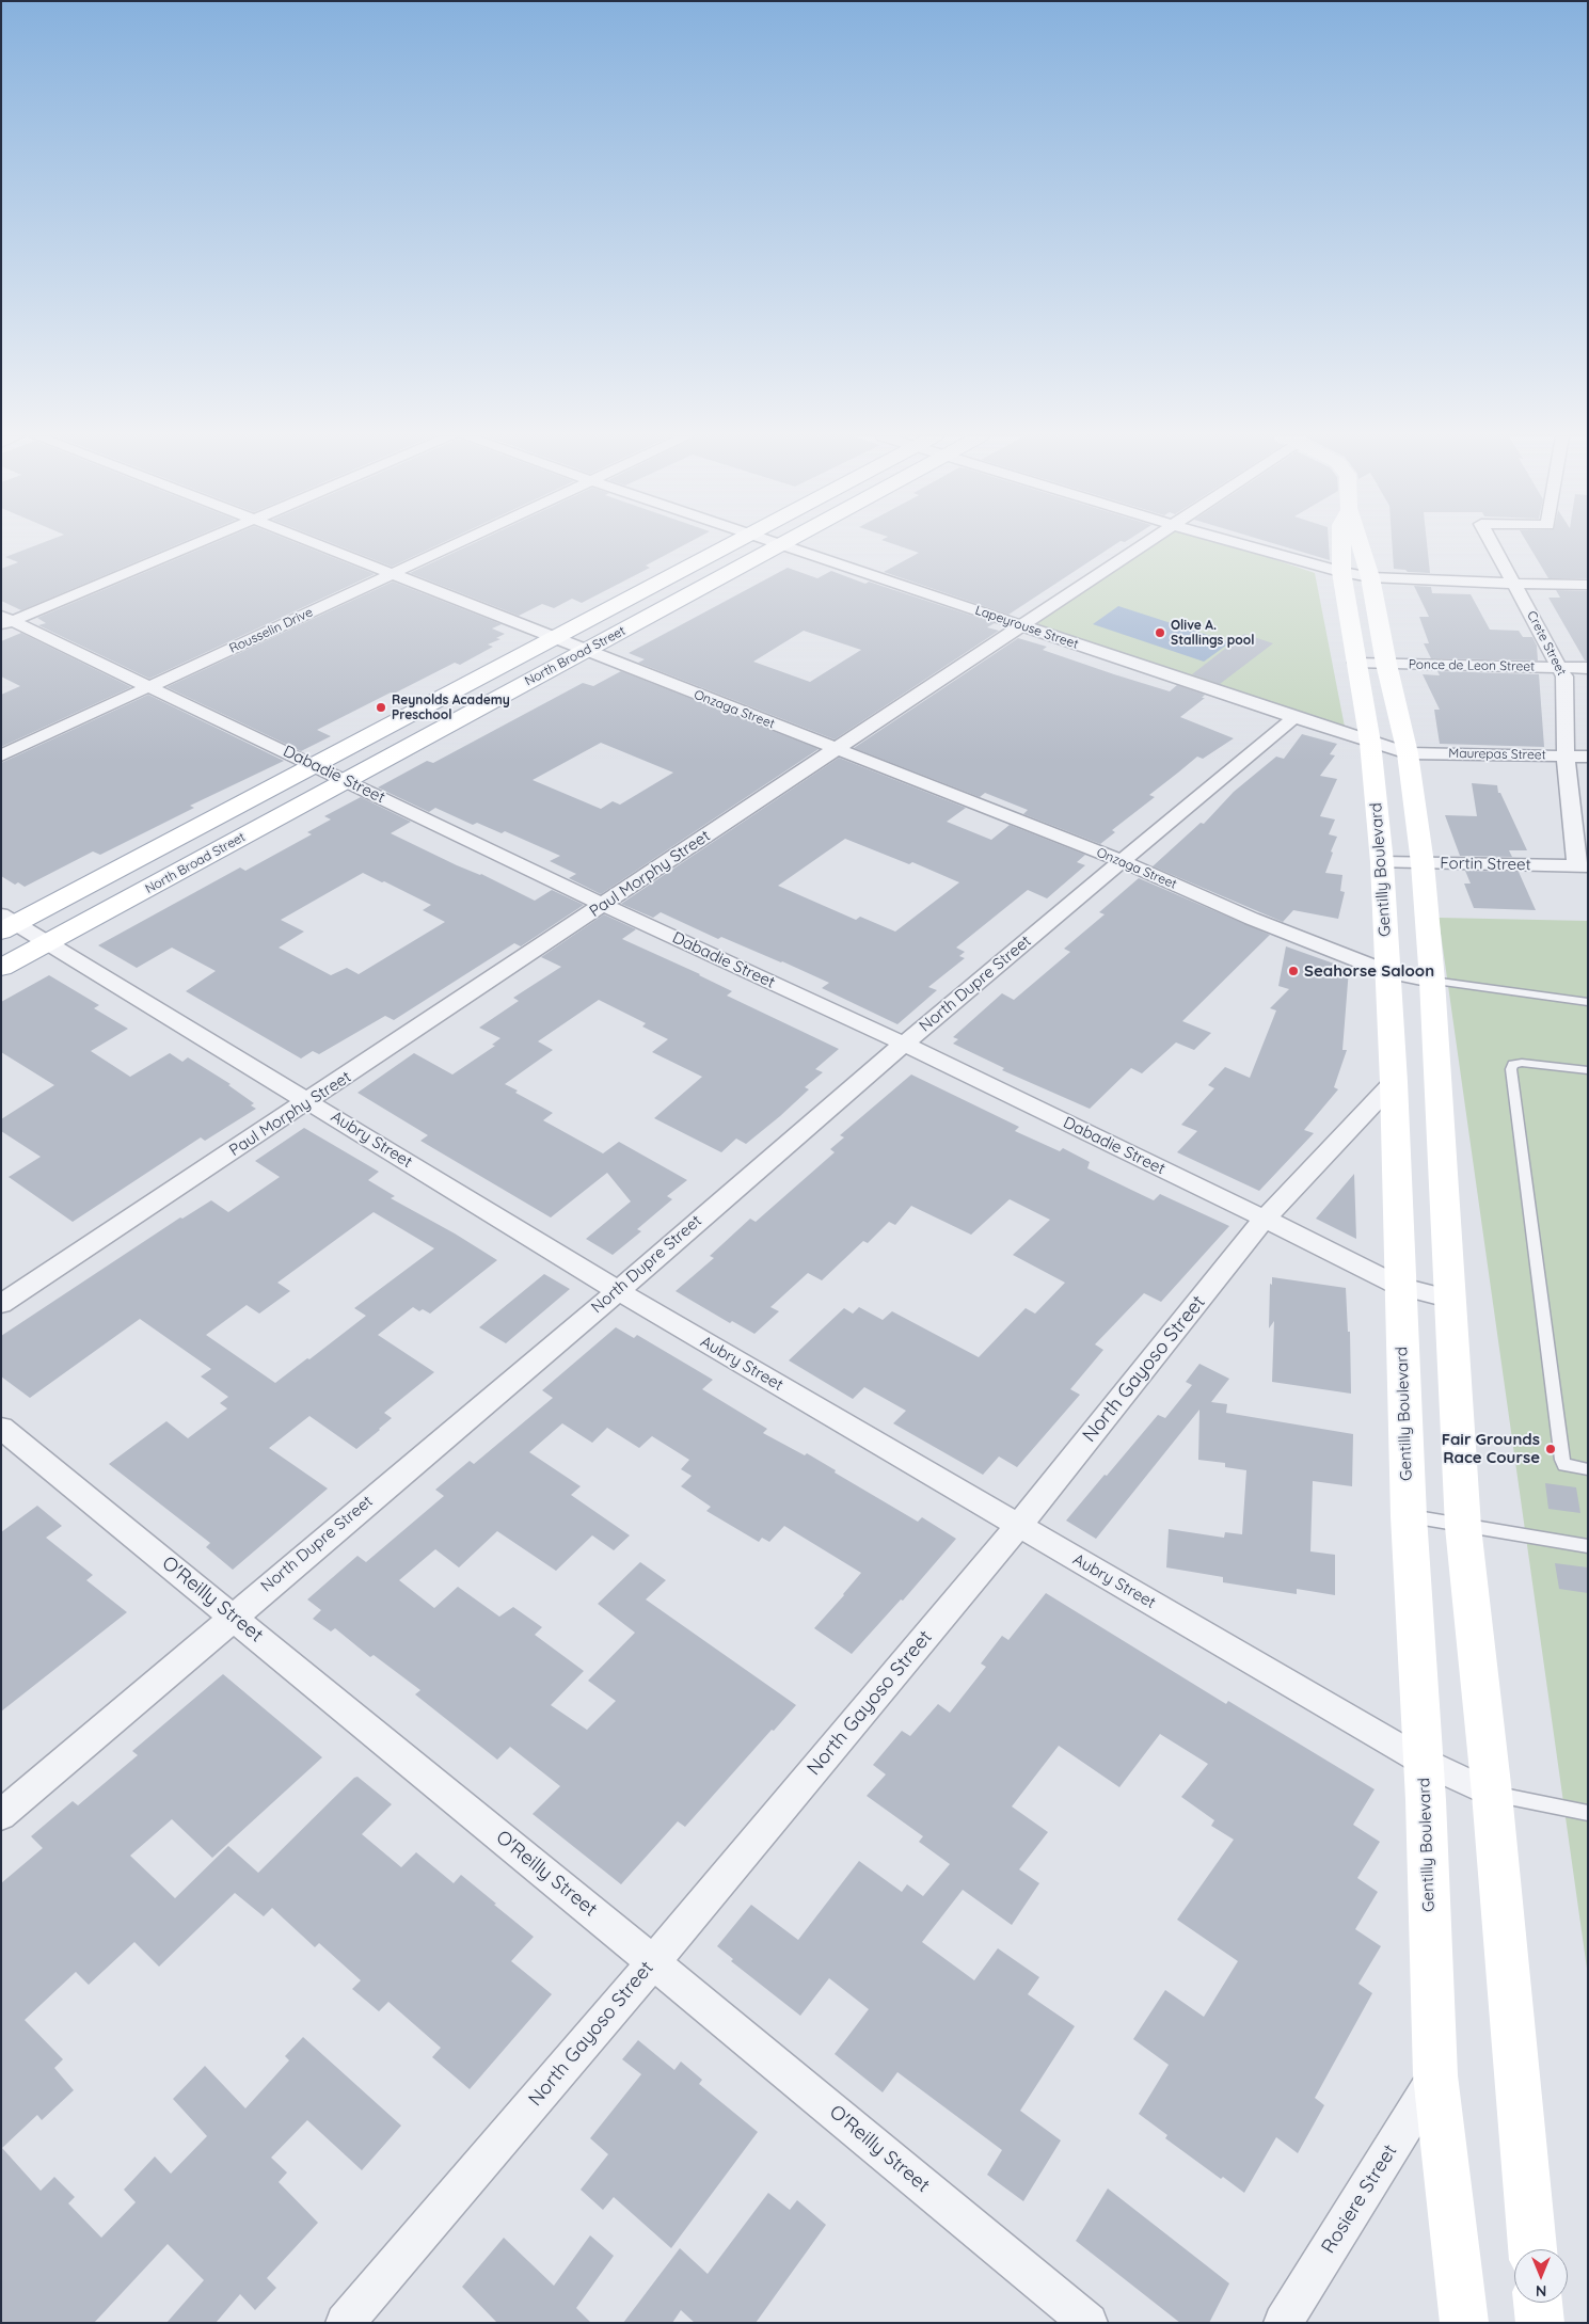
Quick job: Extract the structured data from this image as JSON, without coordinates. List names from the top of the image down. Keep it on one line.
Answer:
{"streets":{"main road":["North Broad Street","Gentilly Boulevard"],"street":["Lapeyrouse Street","Rousselin Drive","Crete Street","Ponce de Leon Street","Onzaga Street","Maurepas Street","Dabadie Street","Fortin Street","Paul Morphy Street","North Dupre Street","Aubry Street","North Gayoso Street","O'Reilly Street","Rosiere Street"]},"crossings":[["Lapeyrouse Street","Maurepas Street"],["Lapeyrouse Street","Gentilly Boulevard"],["Lapeyrouse Street","Paul Morphy Street"],["Lapeyrouse Street","North Dupre Street"],["Rousselin Drive","Onzaga Street"],["Rousselin Drive","Dabadie Street"],["Crete Street","Ponce de Leon Street"],["Crete Street","Maurepas Street"],["Crete Street","Fortin Street"],["North Broad Street","Onzaga Street"],["North Broad Street","Dabadie Street"],["North Broad Street","Aubry Street"],["Ponce de Leon Street","Gentilly Boulevard"],["Onzaga Street","Gentilly Boulevard"],["Onzaga Street","Paul Morphy Street"],["Onzaga Street","North Dupre Street"],["Maurepas Street","Gentilly Boulevard"],["Dabadie Street","Gentilly Boulevard"],["Dabadie Street","Paul Morphy Street"],["Dabadie Street","North Dupre Street"],["Dabadie Street","North Gayoso Street"],["Fortin Street","Gentilly Boulevard"],["Gentilly Boulevard","Aubry Street"],["Gentilly Boulevard","North Gayoso Street"],["Gentilly Boulevard","Rosiere Street"],["Paul Morphy Street","Aubry Street"],["North Dupre Street","Aubry Street"],["North Dupre Street","O'Reilly Street"],["Aubry Street","North Gayoso Street"],["North Gayoso Street","O'Reilly Street"]],"places":["Olive A. Stallings pool","Reynolds Academy Preschool","Seahorse Saloon","Fair Grounds Race Course"],"north":"bottom"}
